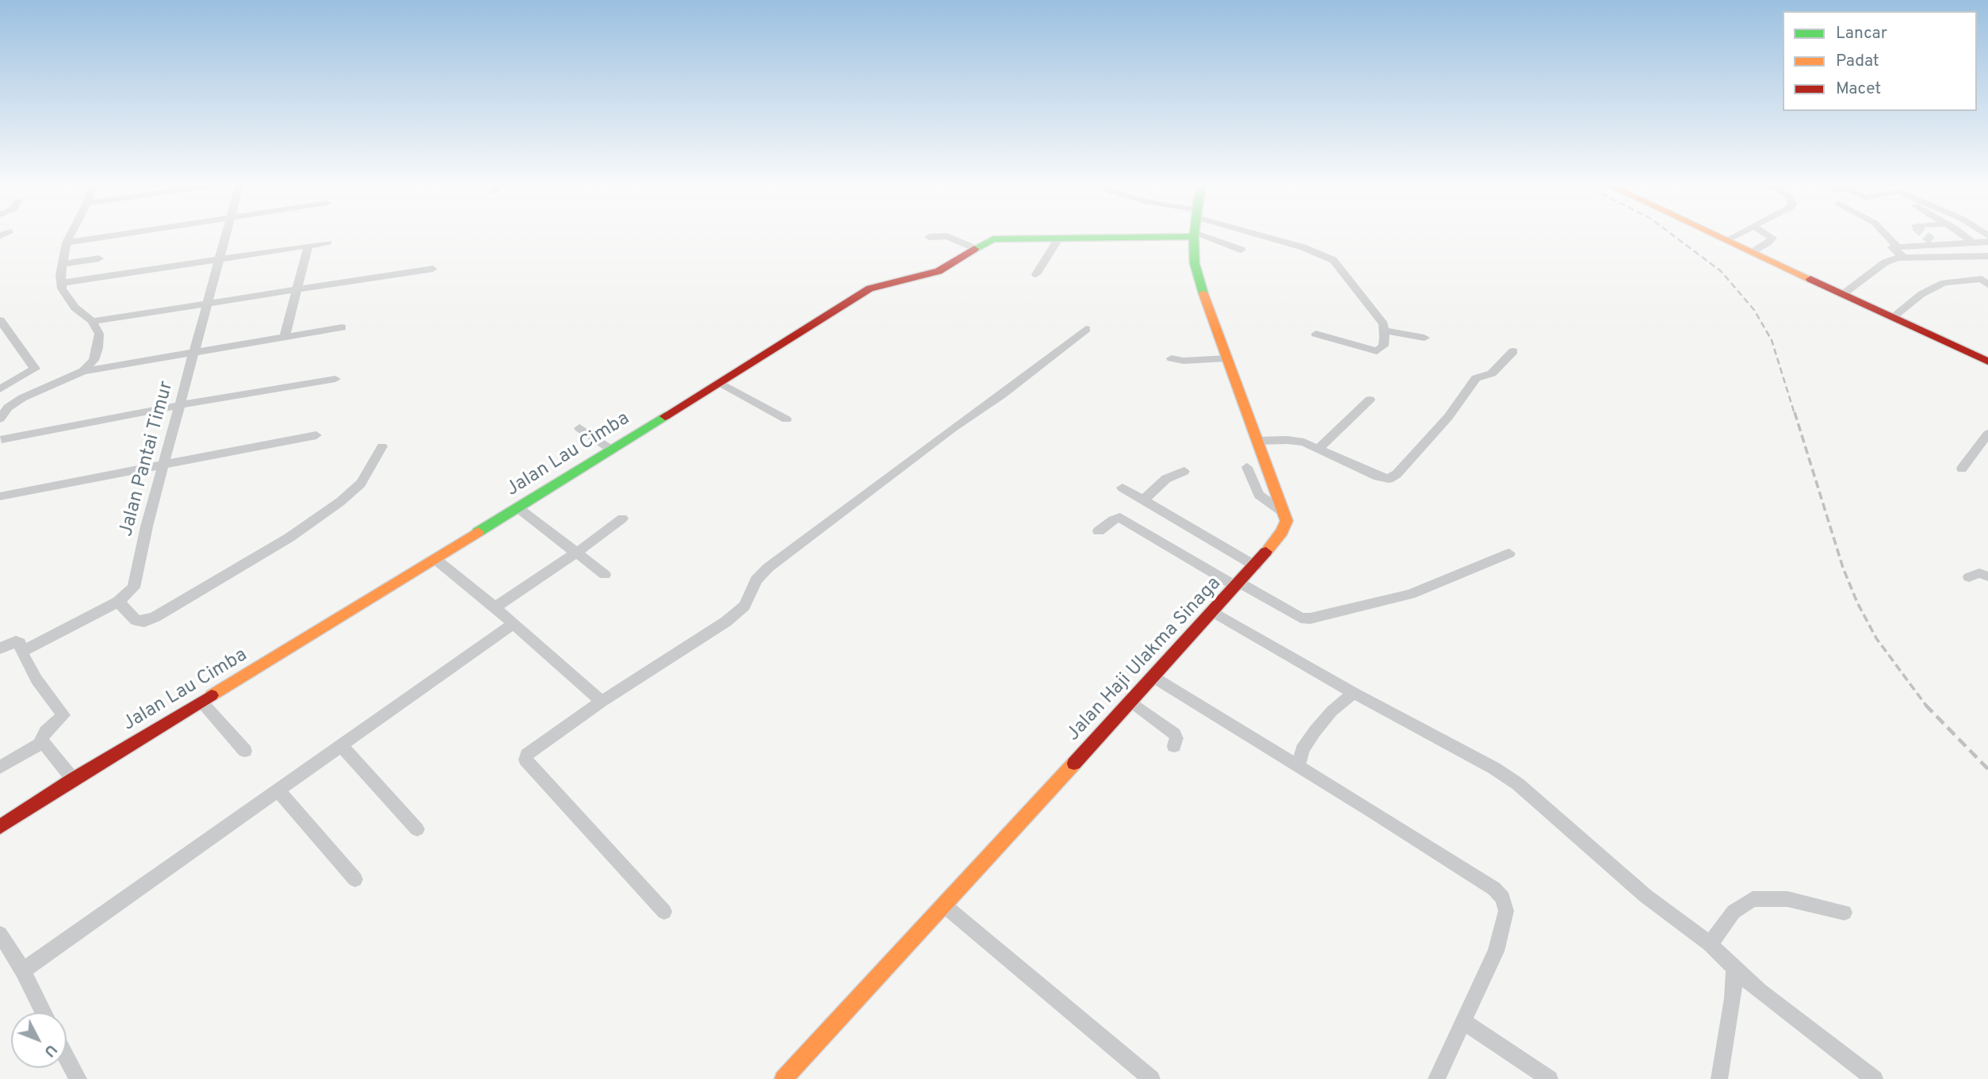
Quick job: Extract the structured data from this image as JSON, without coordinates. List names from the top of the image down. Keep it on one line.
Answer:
{"streets":{"main road":["Jalan Lau Cimba","Jalan Haji Ulakma Sinaga"],"street":["Jalan Pantai Timur"]},"legend":["Lancar","Padat","Macet"],"north":"bottom right"}
